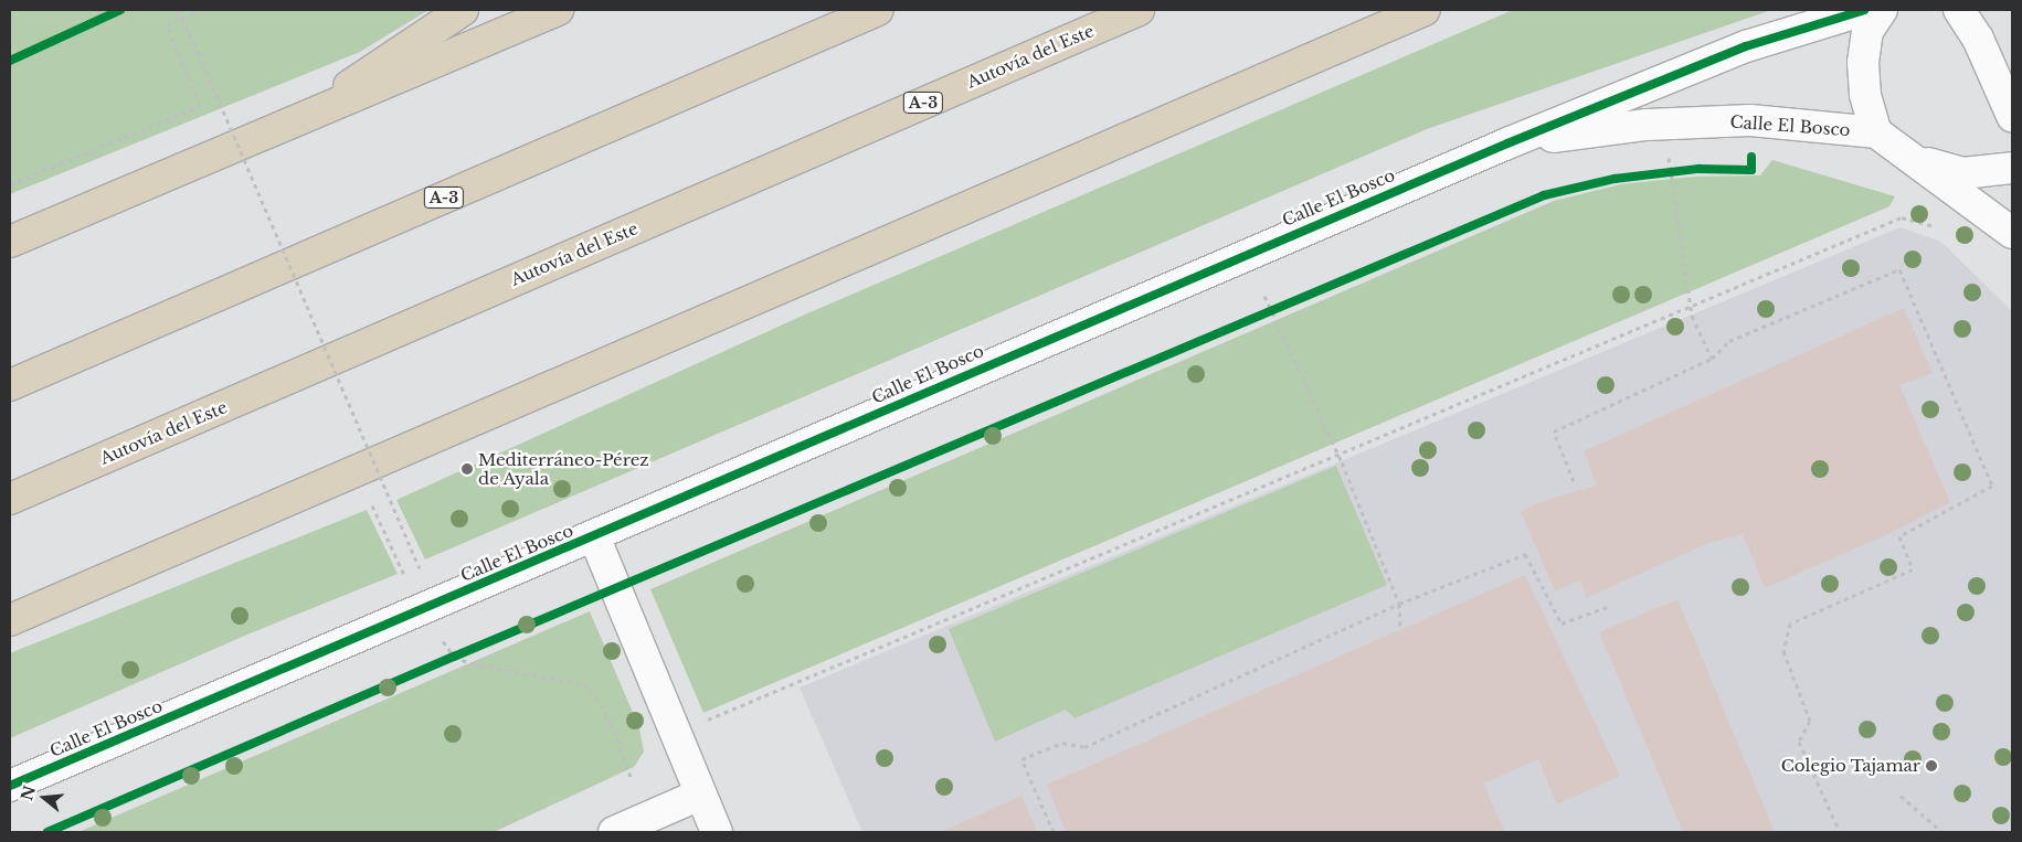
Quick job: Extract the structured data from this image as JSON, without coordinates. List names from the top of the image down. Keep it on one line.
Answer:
{"streets":{"highway":["Autovía del Este","A-3"],"street":["Calle El Bosco"]},"places":["Mediterráneo-Pérez de Ayala","Colegio Tajamar"],"north":"left"}
